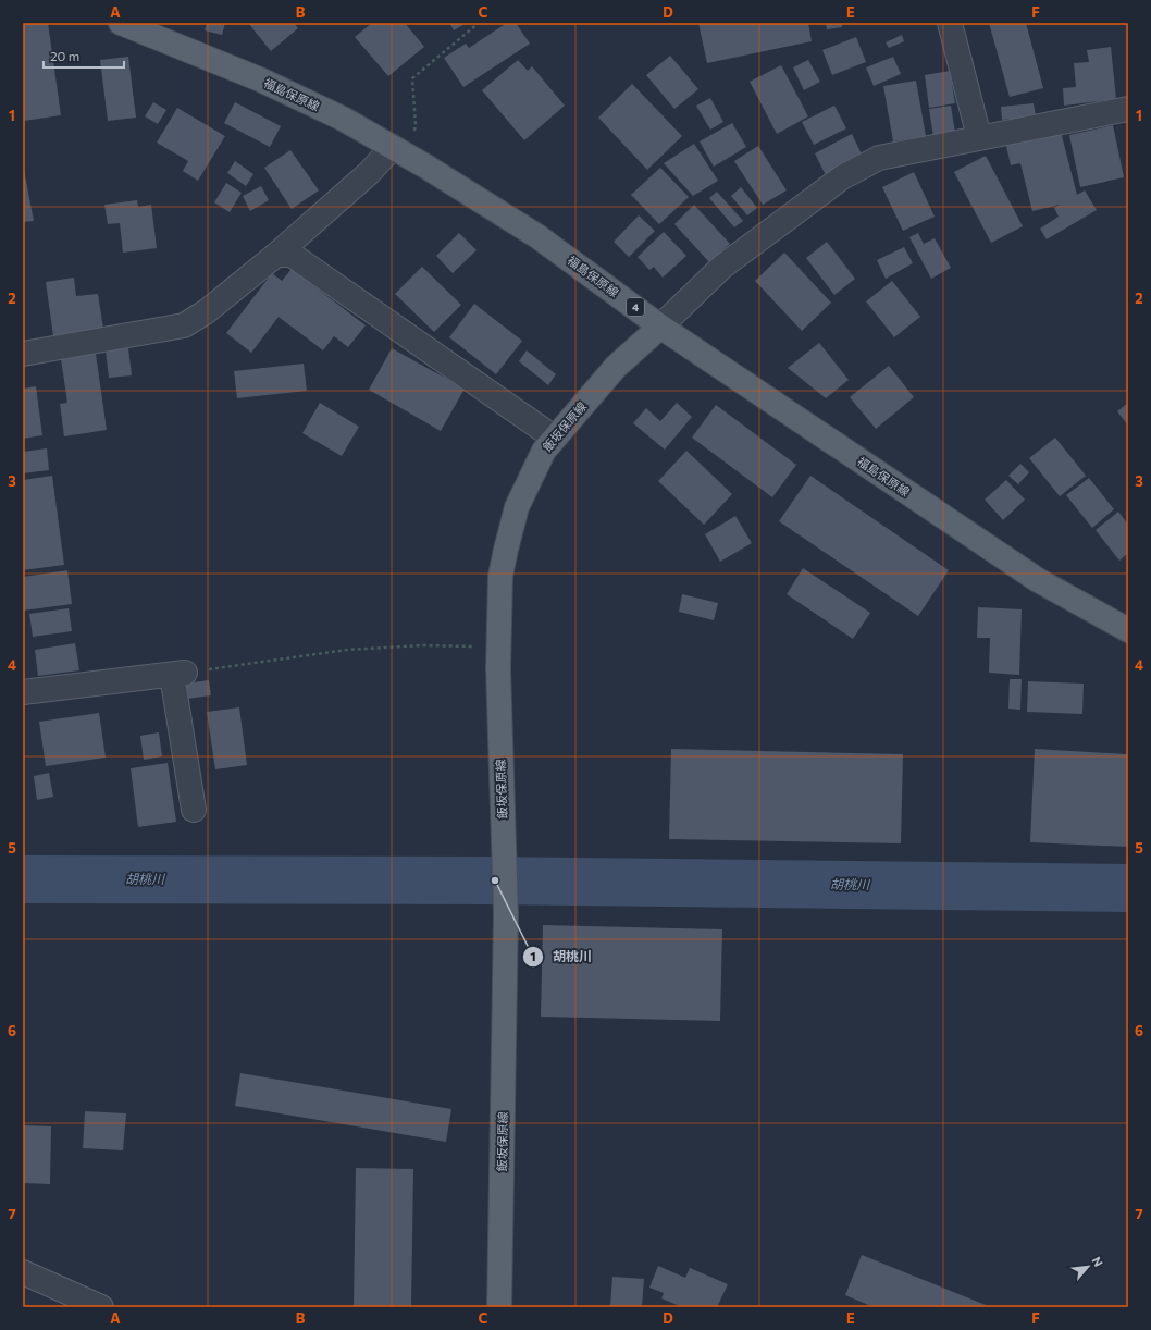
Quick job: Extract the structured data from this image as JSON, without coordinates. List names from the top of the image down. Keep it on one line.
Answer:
{"streets":{"main road":["福島保原線","4","飯坂保原線"]},"crossings":[["福島保原線","飯坂保原線"]],"water":["胡桃川"],"places":["胡桃川"],"scale_bar":"20 m","north":"top right","grid":{"columns":["A","B","C","D","E","F"],"rows":["1","2","3","4","5","6","7"]}}
